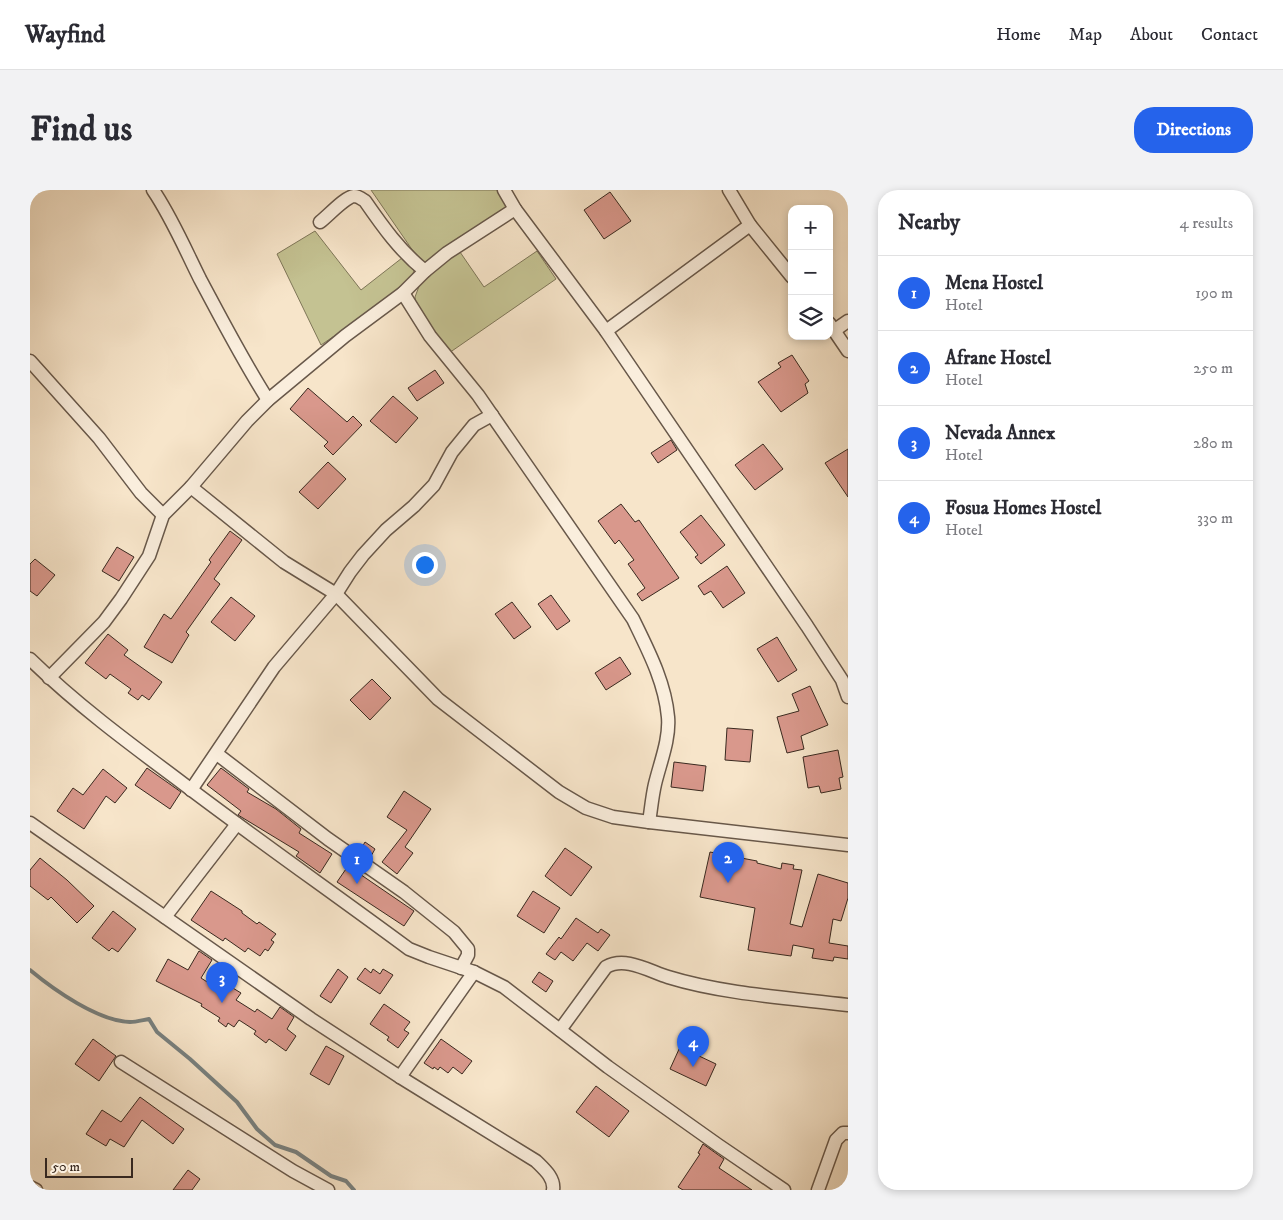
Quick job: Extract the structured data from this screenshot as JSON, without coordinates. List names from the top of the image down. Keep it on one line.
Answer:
{"scale_bar":"50 m","page":{"header":"Wayfind","nav":["Home","Map","About","Contact"],"buttons":"Directions","title":"Find us","heading":["Nearby","4 results"],"map_buttons":["+","−"],"list":[{"mark":"1","name":"Mena Hostel","note":"Hotel","value":"190 m"},{"mark":"2","name":"Afrane Hostel","note":"Hotel","value":"250 m"},{"mark":"3","name":"Nevada Annex","note":"Hotel","value":"280 m"},{"mark":"4","name":"Fosua Homes Hostel","note":"Hotel","value":"330 m"}],"pins":["2","1","3","4"],"scale":"50 m"}}
